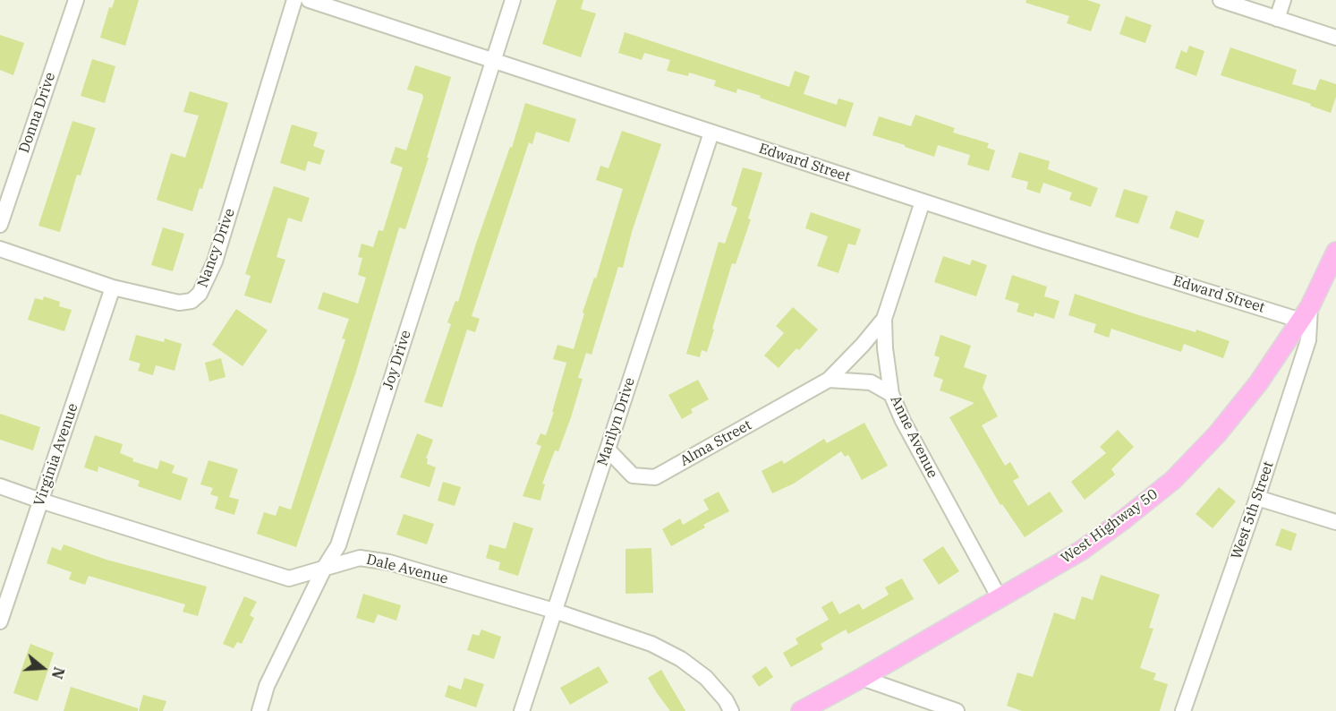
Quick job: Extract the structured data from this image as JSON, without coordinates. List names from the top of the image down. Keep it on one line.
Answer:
{"streets":{"main road":["West Highway 50"],"street":["Donna Drive","Edward Street","Nancy Drive","Joy Drive","Marilyn Drive","Anne Avenue","Alma Street","Virginia Avenue","West 5th Street","Dale Avenue"]},"crossings":[["Edward Street","Joy Drive"],["Edward Street","Marilyn Drive"],["Edward Street","Anne Avenue"],["Edward Street","West 5th Street"],["Edward Street","West Highway 50"],["Nancy Drive","Virginia Avenue"],["Joy Drive","Dale Avenue"],["Marilyn Drive","Alma Street"],["Marilyn Drive","Dale Avenue"],["Anne Avenue","Alma Street"],["Anne Avenue","West Highway 50"],["Virginia Avenue","Dale Avenue"],["West 5th Street","West Highway 50"]],"north":"right"}
